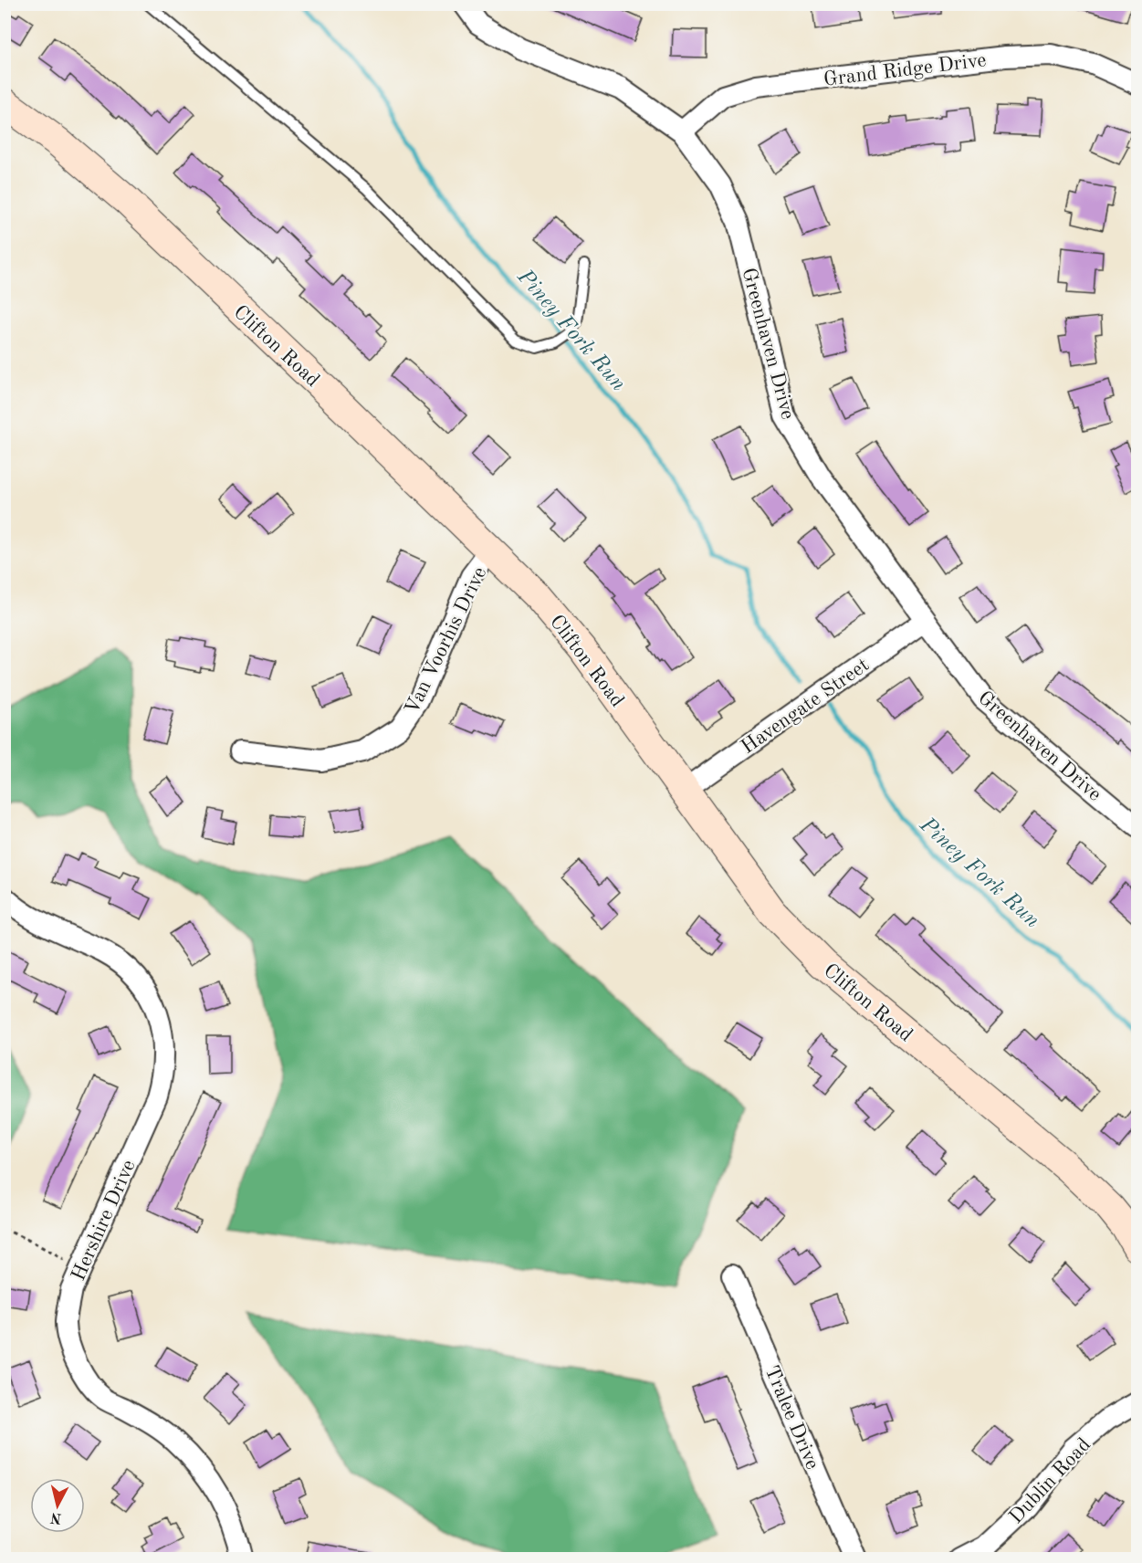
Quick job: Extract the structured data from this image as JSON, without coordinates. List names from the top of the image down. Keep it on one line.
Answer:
{"streets":{"main road":["Clifton Road"],"street":["Grand Ridge Drive","Greenhaven Drive","Van Voorhis Drive","Havengate Street","Hershire Drive","Tralee Drive","Dublin Road"]},"crossings":[["Grand Ridge Drive","Greenhaven Drive"],["Greenhaven Drive","Havengate Street"],["Clifton Road","Van Voorhis Drive"],["Clifton Road","Havengate Street"]],"water":["Piney Fork Run"],"north":"bottom"}
